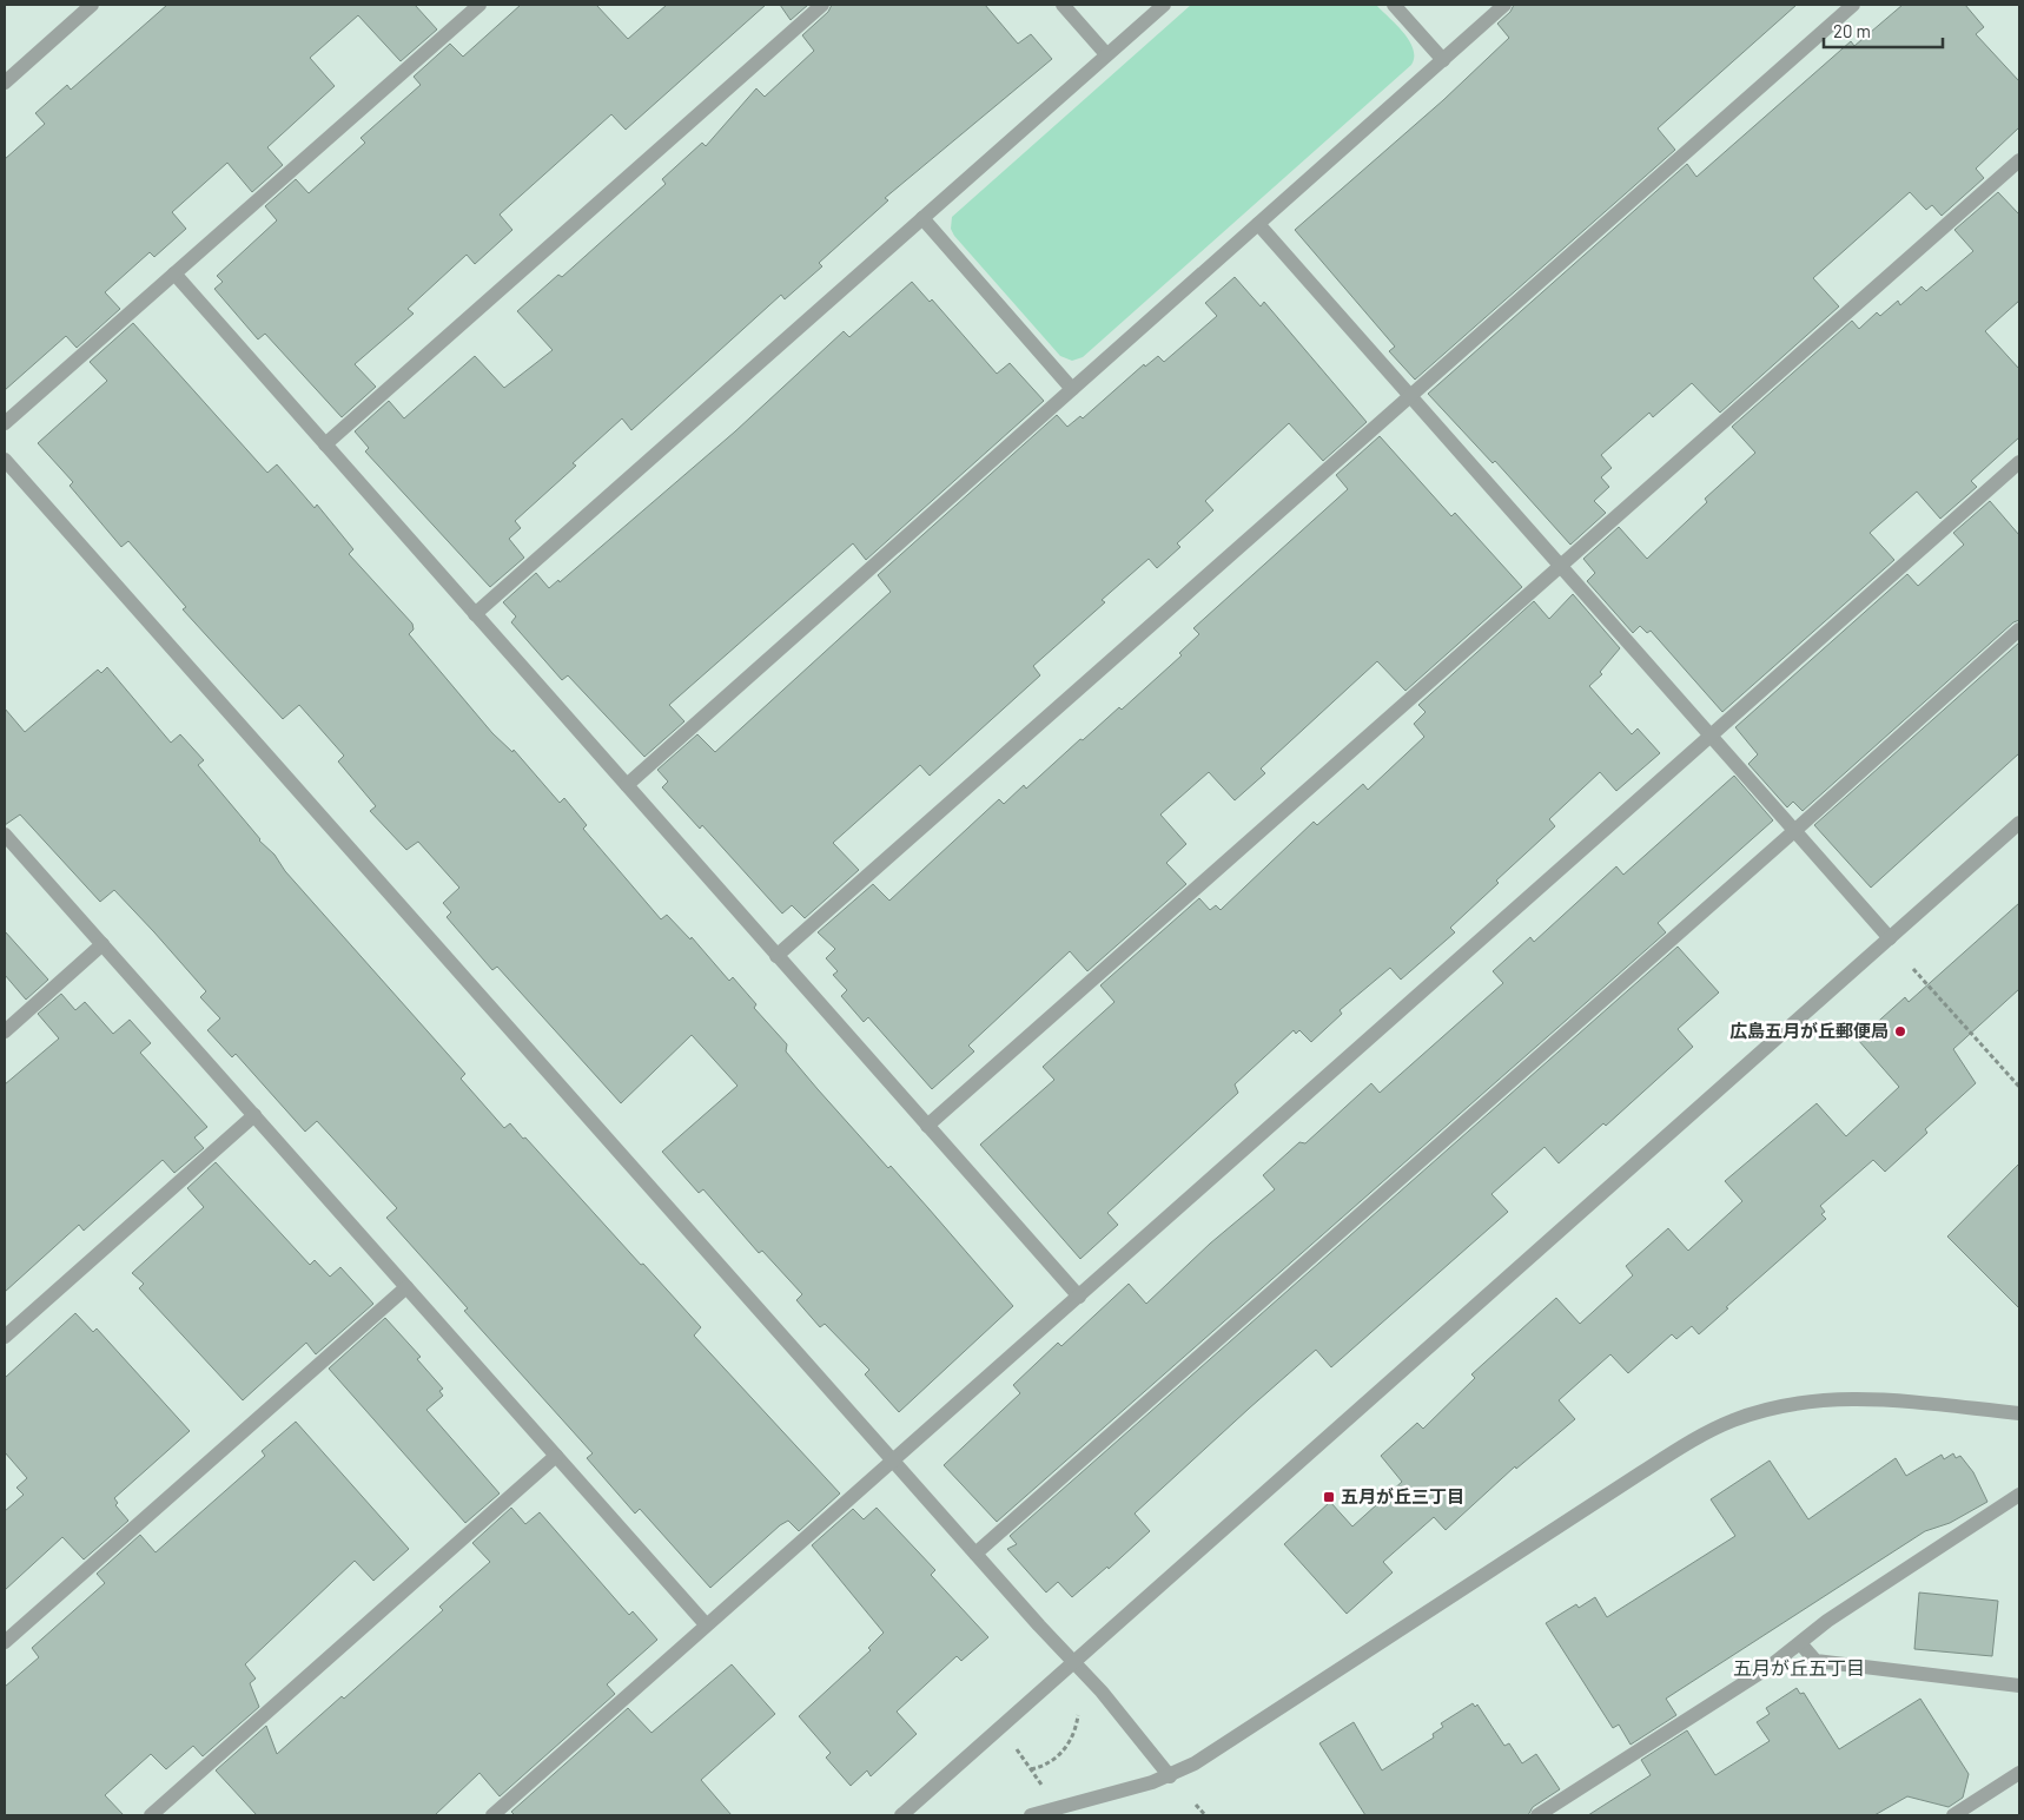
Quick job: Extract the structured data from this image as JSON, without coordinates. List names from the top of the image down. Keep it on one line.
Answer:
{"districts":["五月が丘五丁目"],"places":{"other":["広島五月が丘郵便局"],"transit":["五月が丘三丁目"]},"scale_bar":"20 m"}
